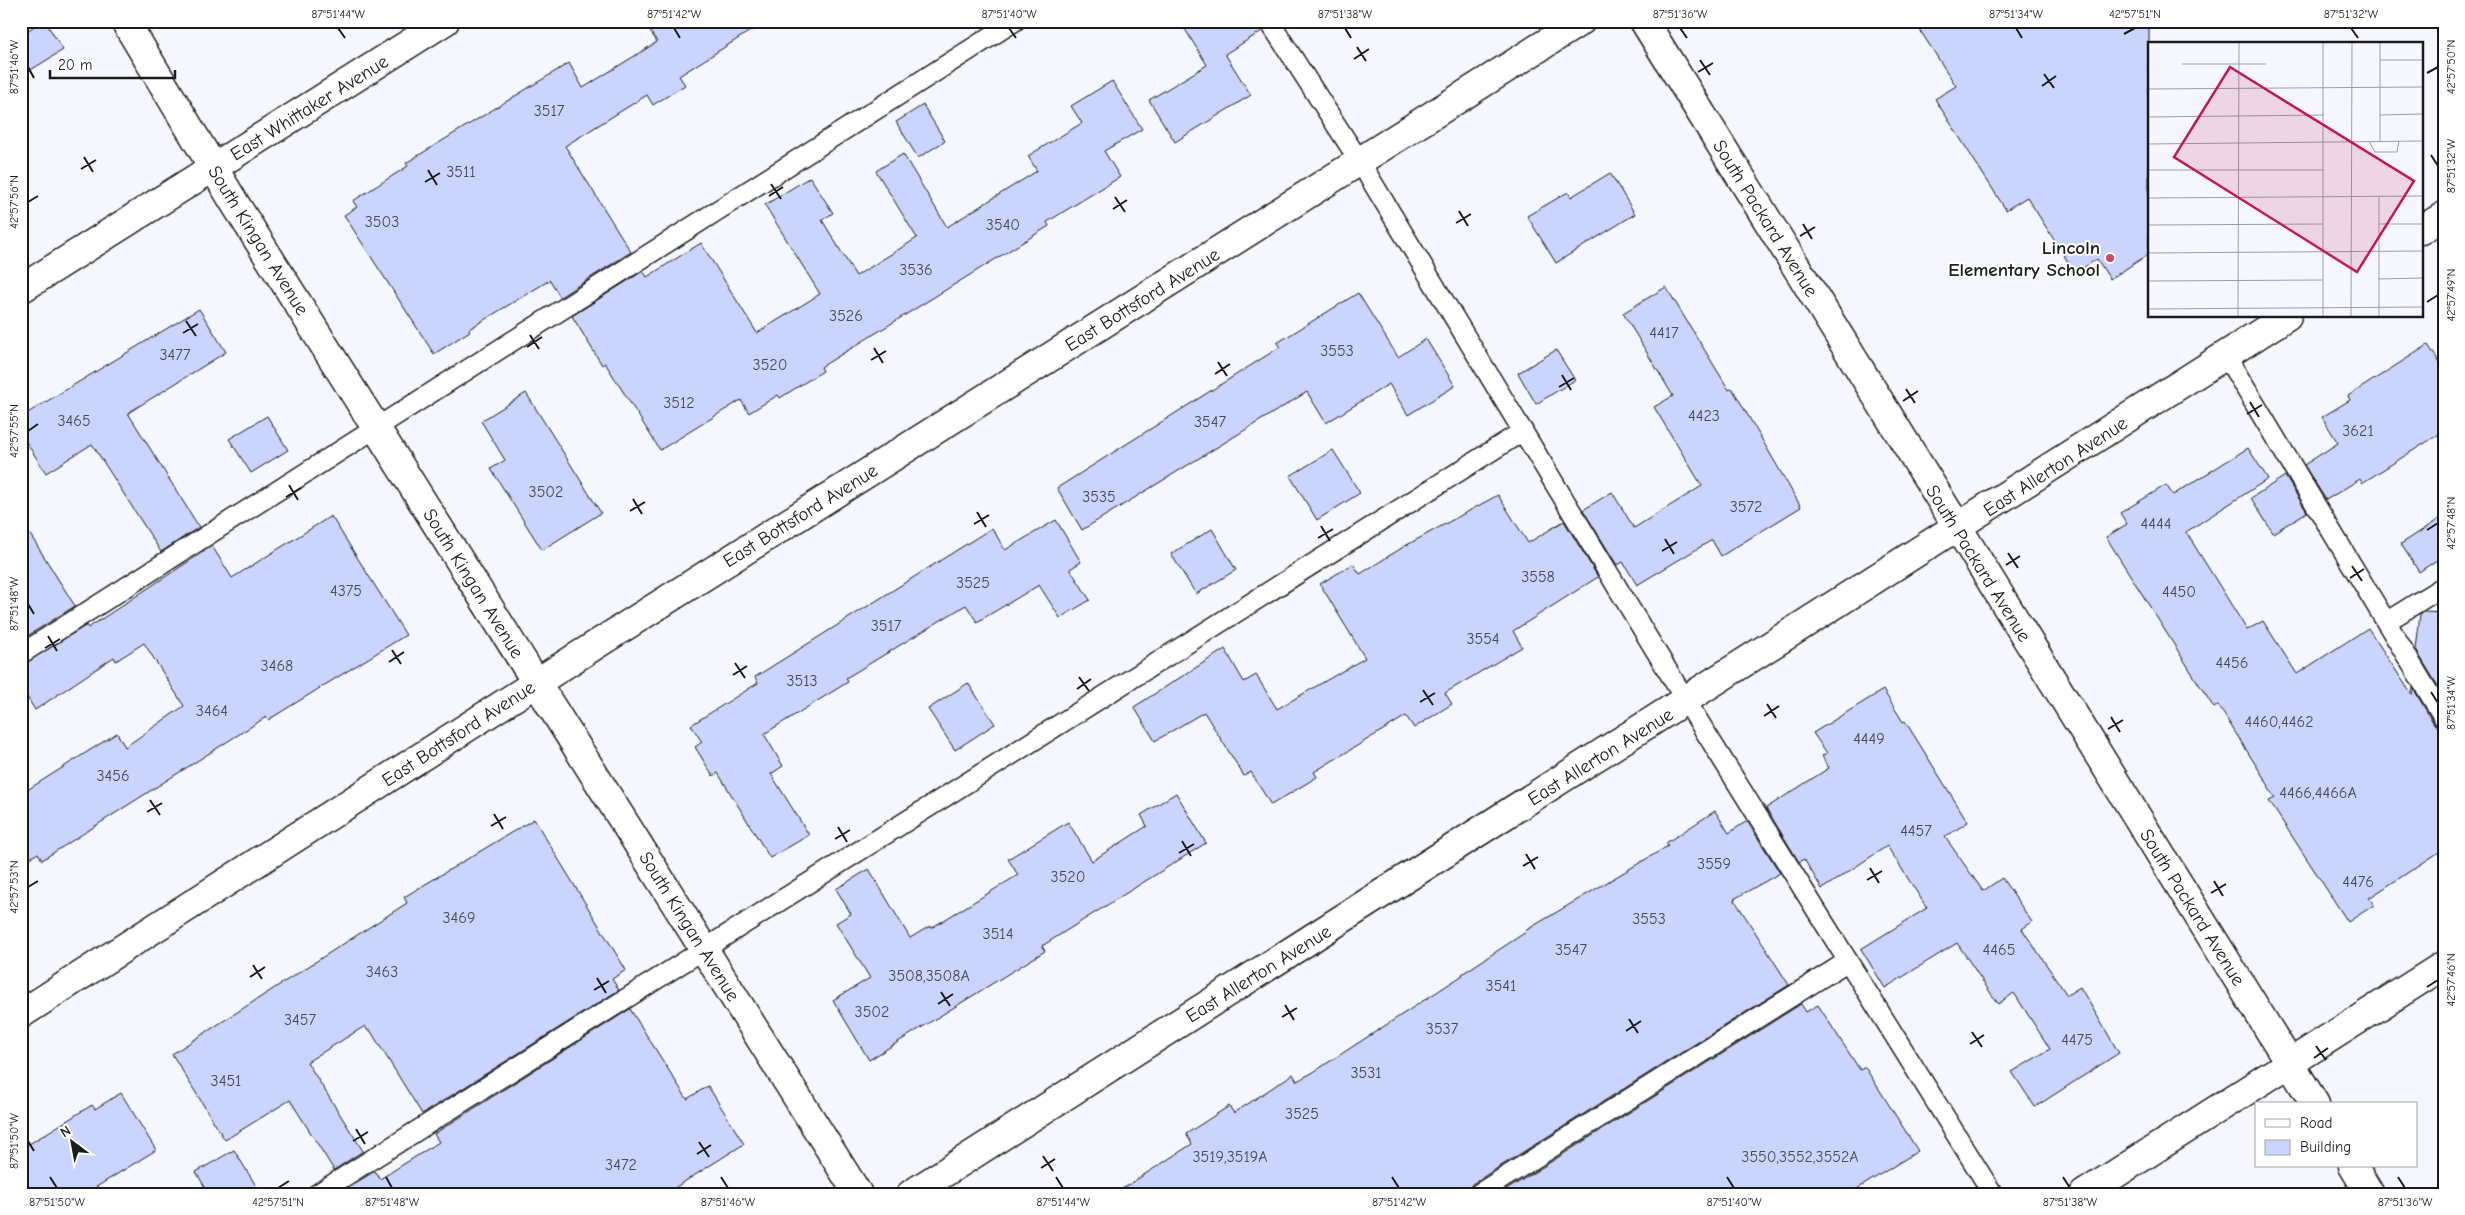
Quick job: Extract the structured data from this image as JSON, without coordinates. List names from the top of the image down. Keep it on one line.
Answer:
{"streets":{"street":["East Whittaker Avenue","South Packard Avenue","South Kingan Avenue","East Bottsford Avenue","East Allerton Avenue"]},"crossings":[["East Whittaker Avenue","South Kingan Avenue"],["South Packard Avenue","East Allerton Avenue"],["South Kingan Avenue","East Bottsford Avenue"]],"places":["Lincoln Elementary School"],"house_numbers":["3517","3511","3503","3540","3536","3526","4417","3553","3477","3520","3512","4423","3465","3547","3621","3502","3535","3572","4444","3558","3525","4375","4450","3517","3554","4456","3468","3513","3464","4460,4462","4449","3456","4466,4466A","4457","3559","3520","4476","3469","3553","3514","3547","4465","3463","3508,3508A","3541","3502","3457","3537","4475","3531","3451","3525","3519,3519A","3550,3552,3552A","3472"],"legend":["Road","Building"],"scale_bar":"20 m","north":"top left","coordinates":["87°51'44\"W","87°51'42\"W","87°51'40\"W","87°51'38\"W","87°51'36\"W","87°51'34\"W","42°57'51\"N","87°51'32\"W","42°57'50\"N","87°51'46\"W","42°57'56\"N","42°57'49\"N","42°57'55\"N","42°57'48\"N","87°51'48\"W","42°57'53\"N","42°57'46\"N","87°51'50\"W"]}
